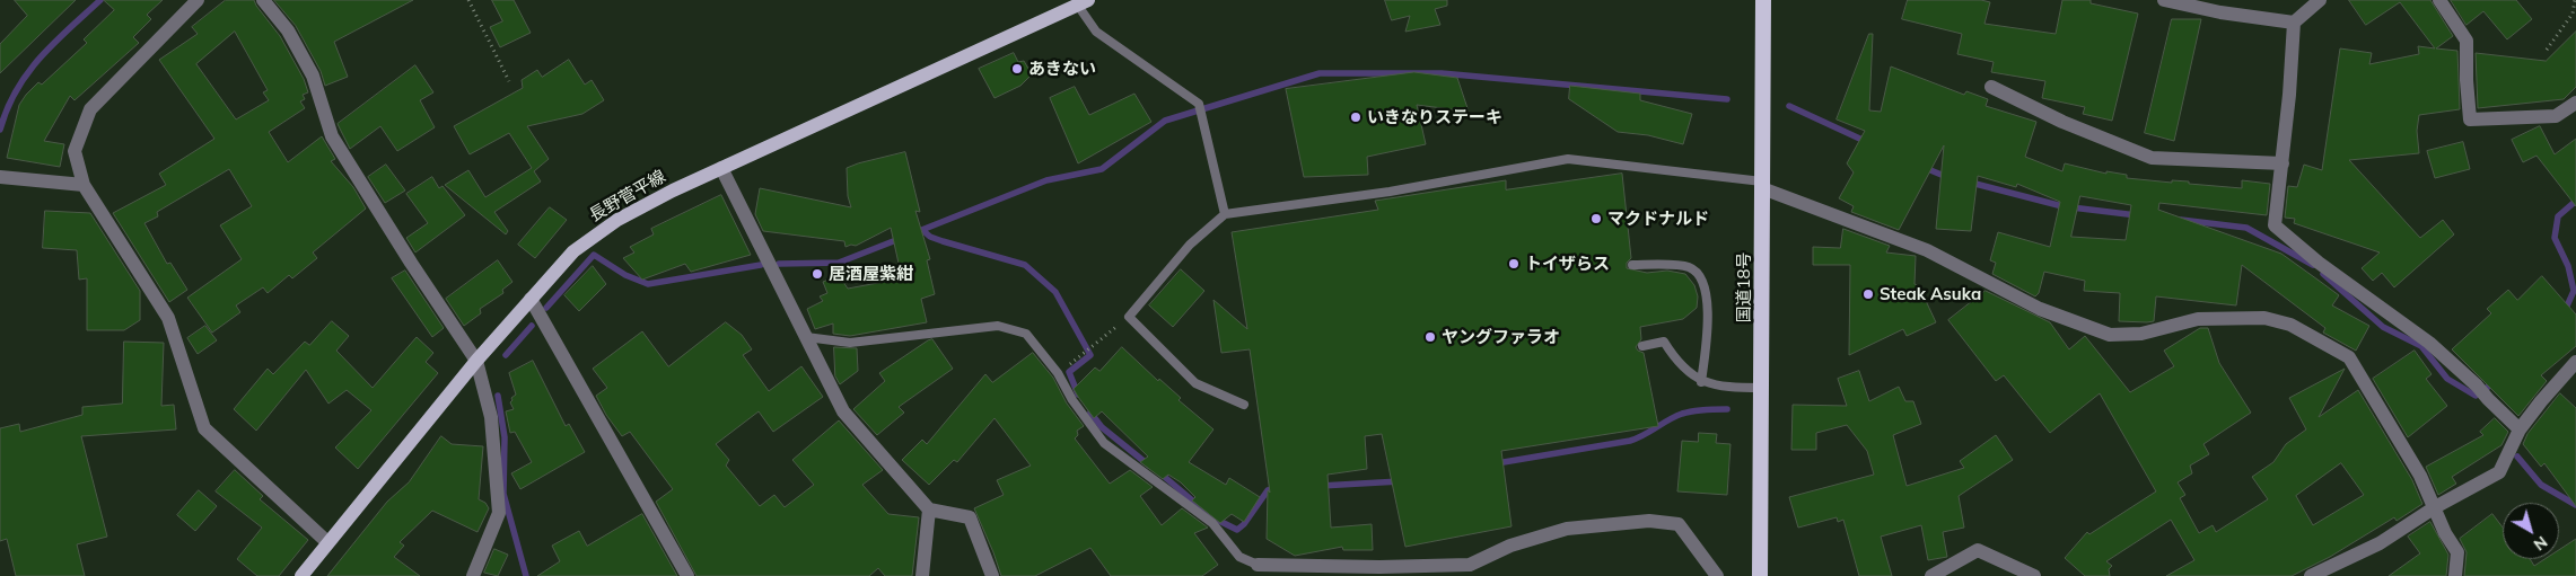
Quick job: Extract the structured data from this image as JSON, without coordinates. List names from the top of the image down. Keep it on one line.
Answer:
{"streets":{"highway":["国道18号"],"main road":["長野菅平線"]},"places":["あきない","いきなりステーキ","マクドナルド","トイザらス","居酒屋紫紺","Steak Asuka","ヤングファラオ"],"north":"bottom right"}
